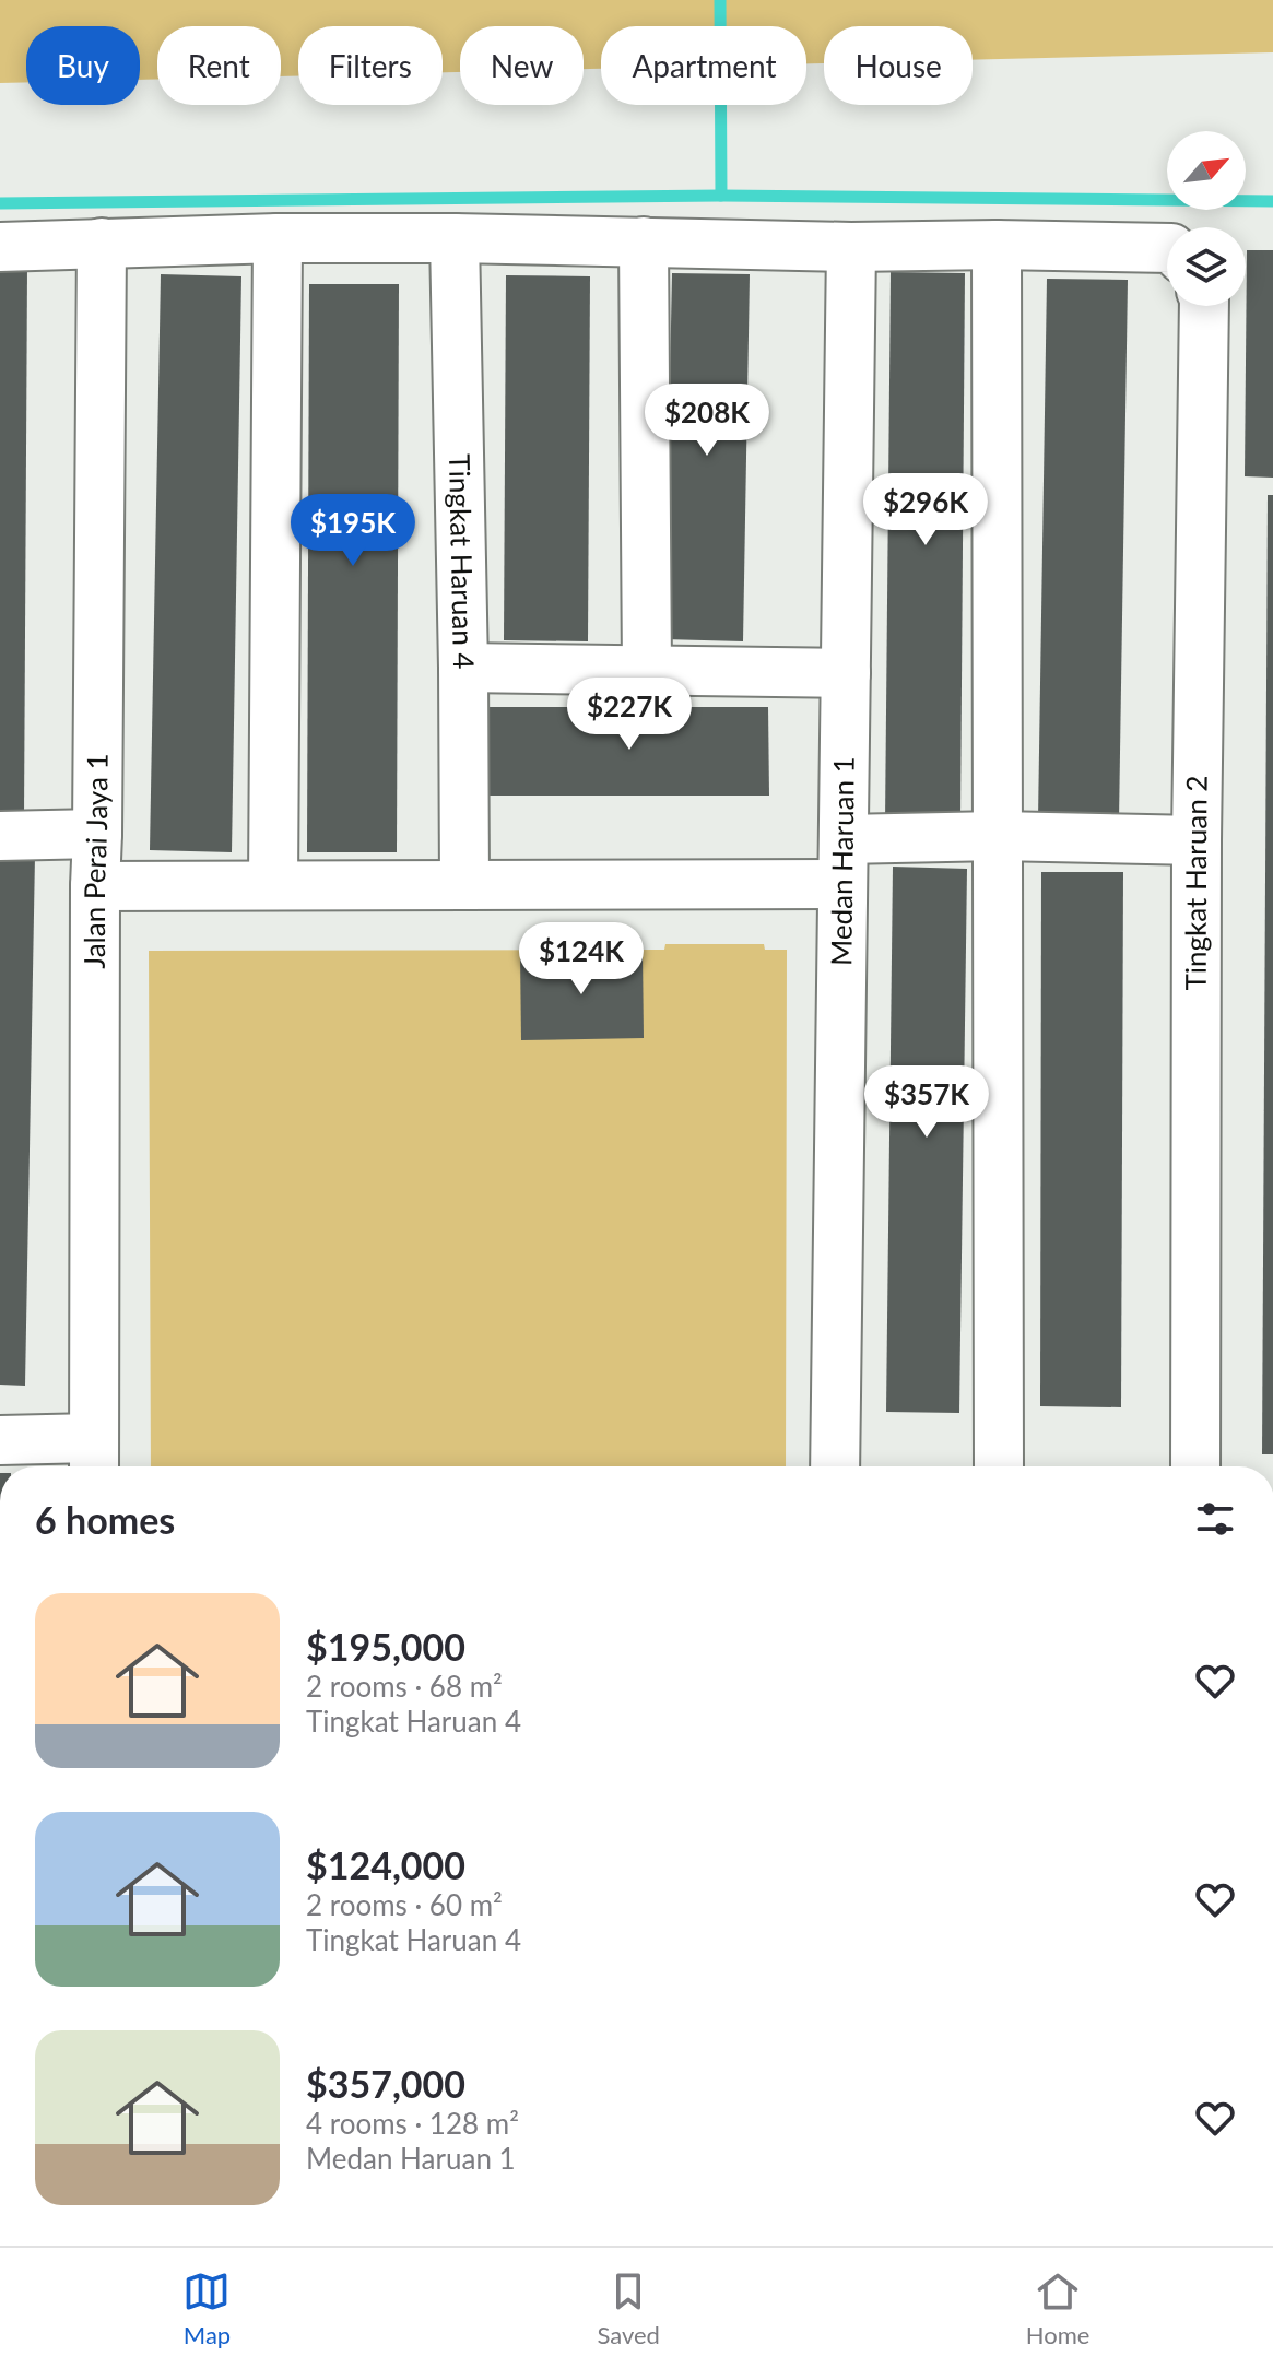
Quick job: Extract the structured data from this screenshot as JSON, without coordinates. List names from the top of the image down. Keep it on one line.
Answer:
{"streets":{"street":["Tingkat Haruan 4","Jalan Perai Jaya 1","Medan Haruan 1","Tingkat Haruan 2"]},"north":"top right","page":{"chip":["Buy","Rent","Filters","New","Apartment","House"],"price":["$208K","$296K","$195K","$227K","$124K","$357K"],"heading":"6 homes","list":[{"name":"$195,000","note":"2 rooms · 68 m² · Tingkat Haruan 4"},{"name":"$124,000","note":"2 rooms · 60 m² · Tingkat Haruan 4"},{"name":"$357,000","note":"4 rooms · 128 m² · Medan Haruan 1"}],"tabs":["Map","Saved","Home"]}}
